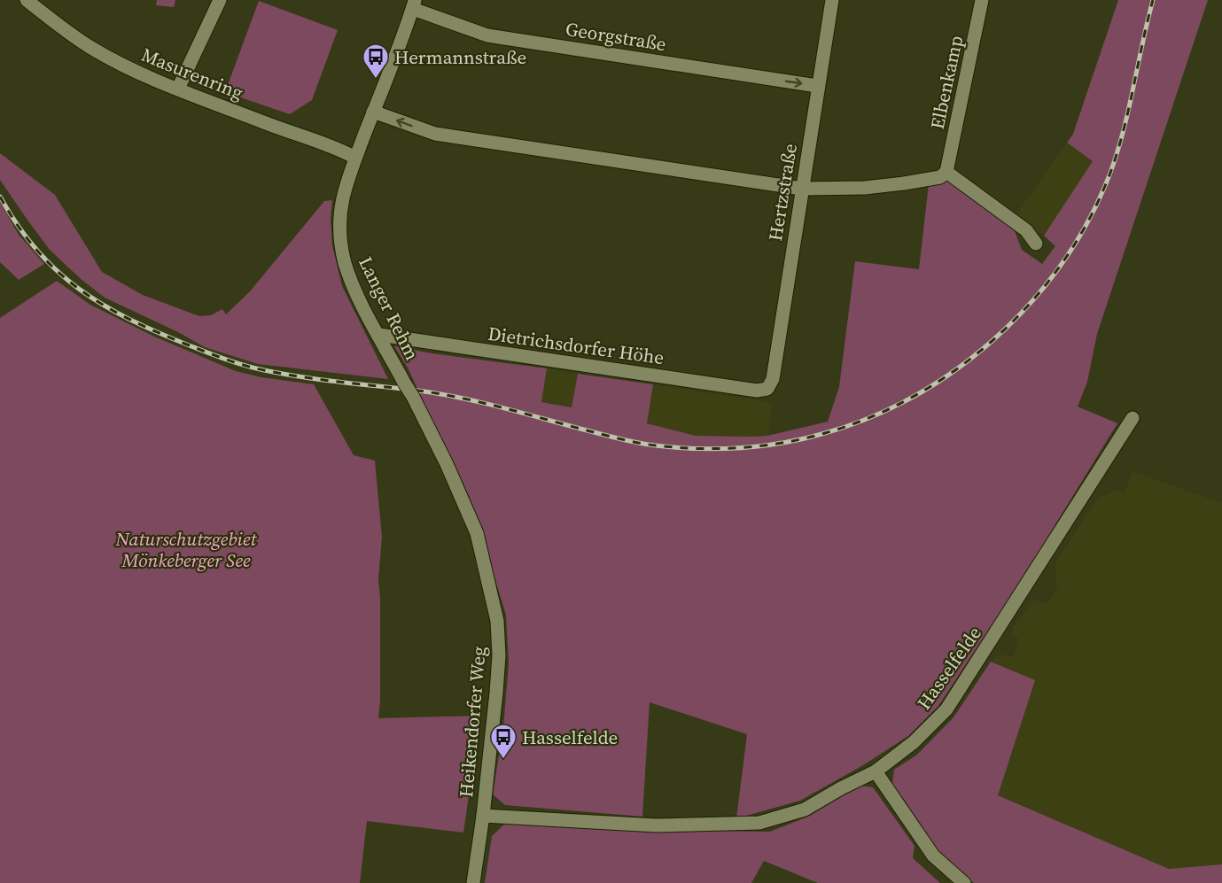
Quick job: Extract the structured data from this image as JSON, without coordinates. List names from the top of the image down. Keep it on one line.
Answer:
{"streets":{"street":["Georgstraße","Masurenring","Elbenkamp","Hertzstraße","Langer Rehm","Dietrichsdorfer Höhe","Hasselfelde","Heikendorfer Weg"]},"crossings":[["Georgstraße","Hertzstraße"],["Georgstraße","Langer Rehm"],["Masurenring","Langer Rehm"],["Hertzstraße","Dietrichsdorfer Höhe"],["Langer Rehm","Dietrichsdorfer Höhe"],["Langer Rehm","Heikendorfer Weg"],["Hasselfelde","Heikendorfer Weg"]],"parks":["Naturschutzgebiet Mönkeberger See"],"places":{"bus stop":["Hermannstraße","Hasselfelde"]}}
